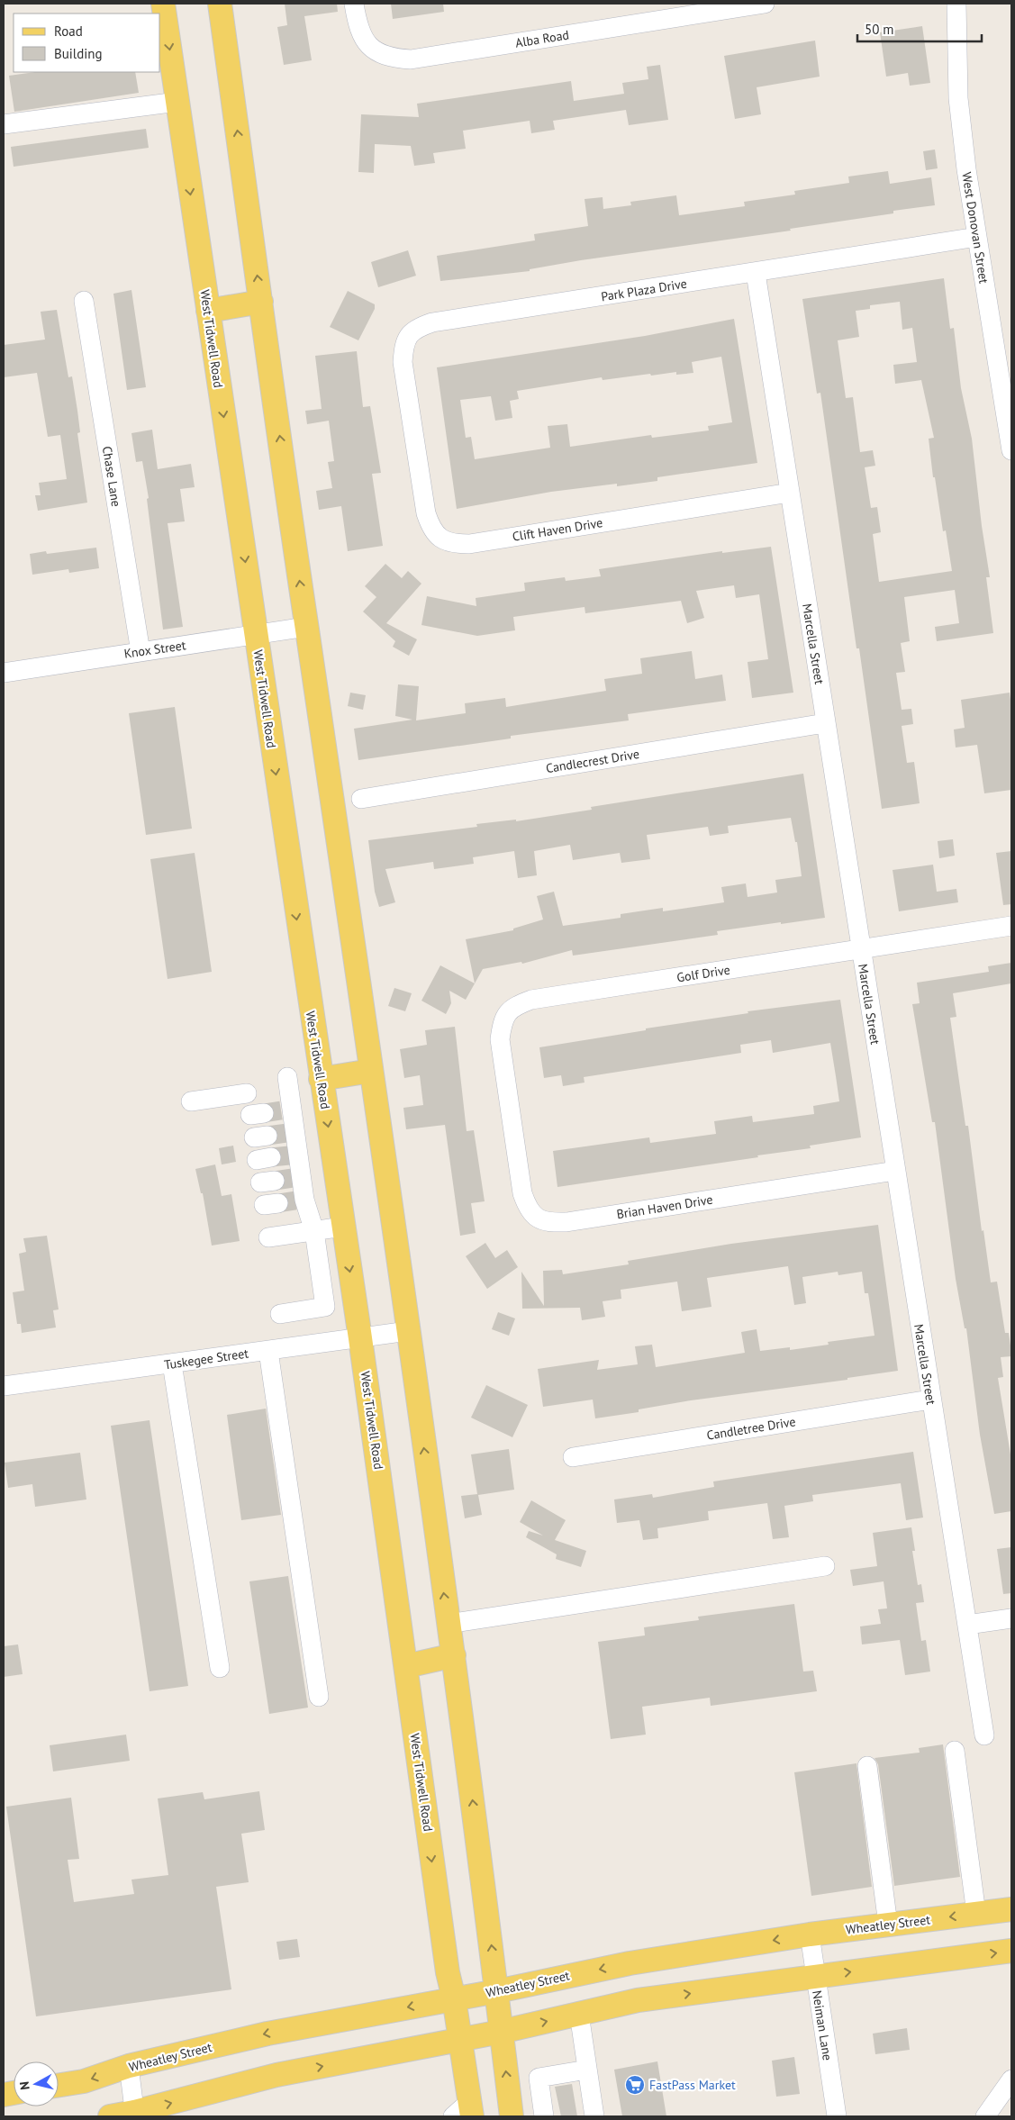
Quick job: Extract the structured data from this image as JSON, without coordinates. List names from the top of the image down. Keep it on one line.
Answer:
{"streets":{"main road":["West Tidwell Road","Wheatley Street"],"street":["Alba Road","West Donovan Street","Park Plaza Drive","Chase Lane","Clift Haven Drive","Marcella Street","Knox Street","Candlecrest Drive","Golf Drive","Brian Haven Drive","Tuskegee Street","Candletree Drive","Neiman Lane"]},"crossings":[["West Donovan Street","Park Plaza Drive"],["Park Plaza Drive","Clift Haven Drive"],["Park Plaza Drive","Marcella Street"],["West Tidwell Road","Knox Street"],["West Tidwell Road","Tuskegee Street"],["West Tidwell Road","Wheatley Street"],["Chase Lane","Knox Street"],["Clift Haven Drive","Marcella Street"],["Marcella Street","Candlecrest Drive"],["Marcella Street","Golf Drive"],["Marcella Street","Brian Haven Drive"],["Marcella Street","Candletree Drive"],["Golf Drive","Brian Haven Drive"],["Wheatley Street","Neiman Lane"]],"places":{"supermarket":["FastPass Market"]},"legend":["Road","Building"],"scale_bar":"50 m","north":"left"}
